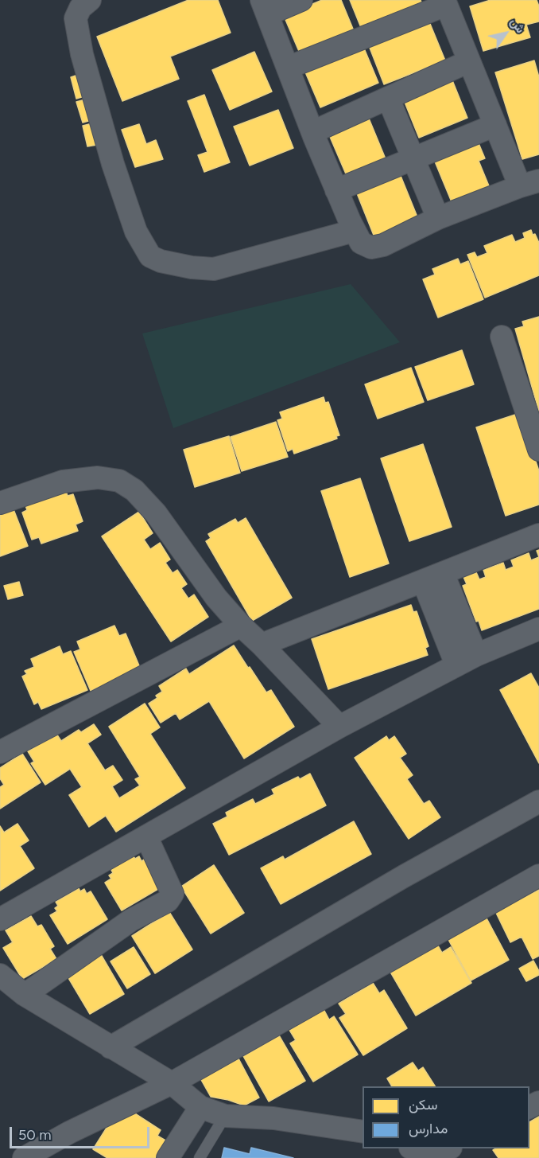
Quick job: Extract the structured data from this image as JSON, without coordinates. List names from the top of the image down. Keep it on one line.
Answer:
{"legend":["سكن","مدارس"],"scale_bar":"50 m","north":"top right"}
